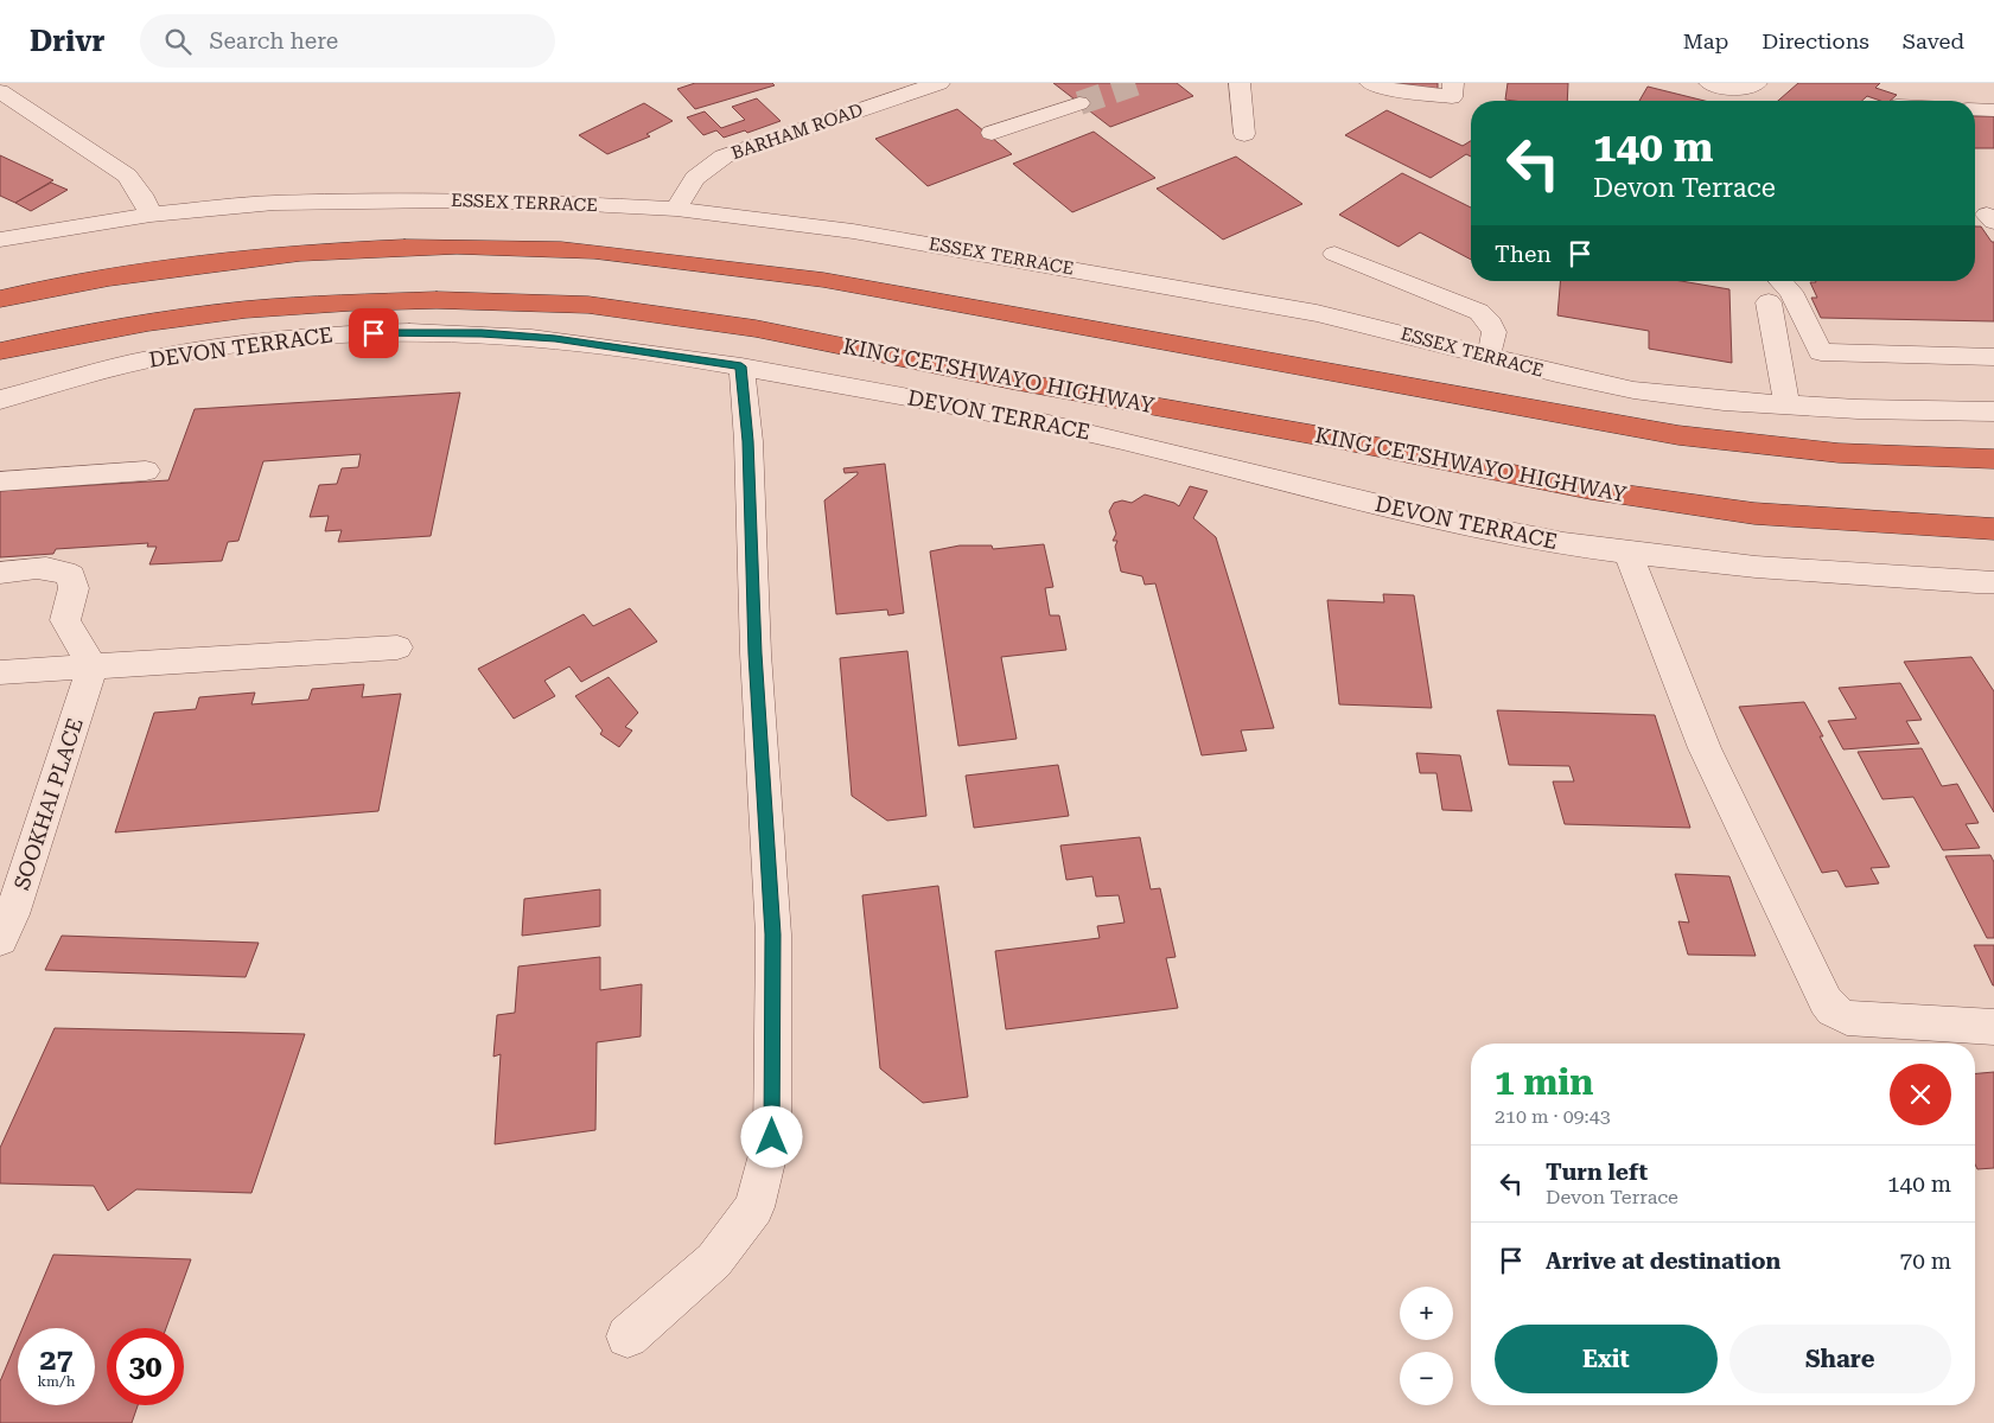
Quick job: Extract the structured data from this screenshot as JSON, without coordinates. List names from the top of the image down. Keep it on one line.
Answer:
{"streets":{"highway":["KING CETSHWAYO HIGHWAY"],"street":["BARHAM ROAD","ESSEX TERRACE","DEVON TERRACE","SOOKHAI PLACE"]},"crossings":[["BARHAM ROAD","ESSEX TERRACE"]],"page":{"header":"Drivr","search":"Search here","nav":["Map","Directions","Saved"],"turn":["140 m","Devon Terrace"],"then":"Then","heading":["1 min","210 m · 09:43"],"list":[{"name":"Turn left","note":"Devon Terrace","value":"140 m"},{"name":"Arrive at destination","value":"70 m"}],"map_buttons":["+","−"],"buttons":["Exit","Share"],"speed":"27 km/h","limit":"30"}}
